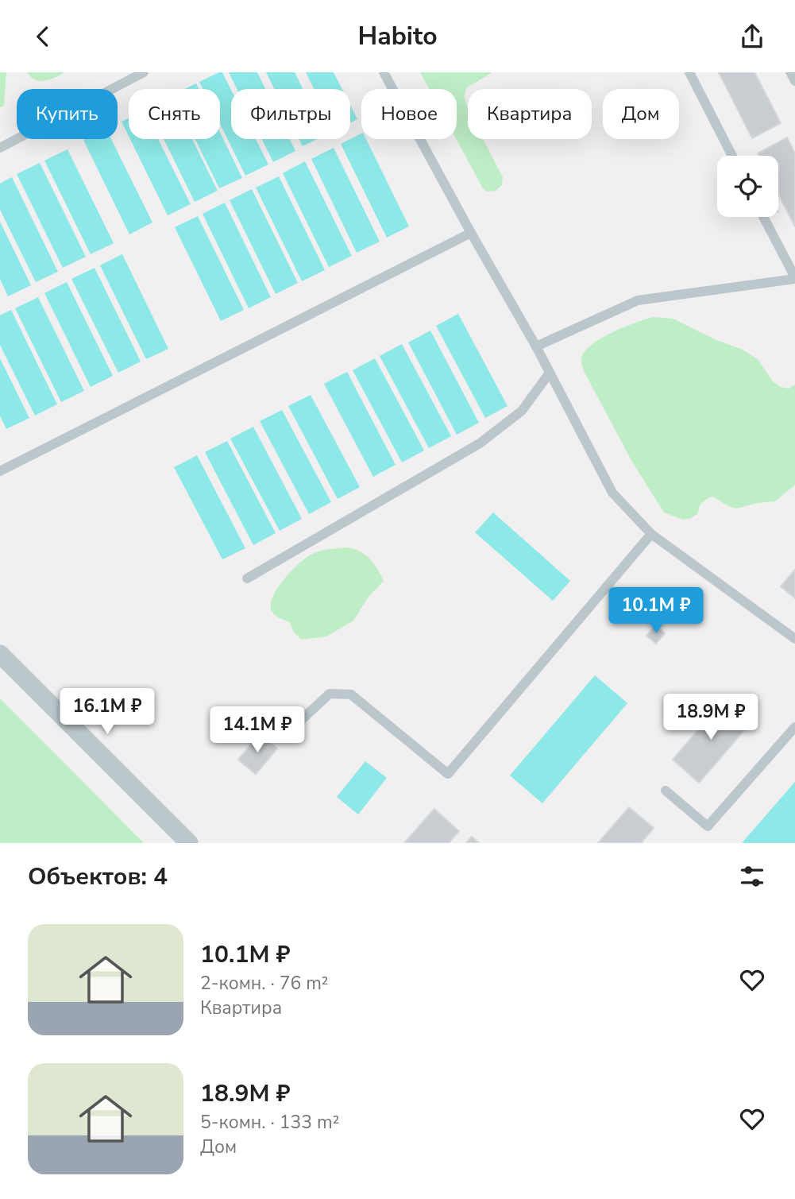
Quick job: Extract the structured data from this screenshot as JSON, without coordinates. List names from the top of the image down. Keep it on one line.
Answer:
{"page":{"header":"Habito","chip":["Купить","Снять","Фильтры","Новое","Квартира","Дом"],"price":["10.1M ₽","16.1M ₽","18.9M ₽","14.1M ₽"],"heading":"Объектов: 4","list":[{"name":"10.1M ₽","note":"2-комн. · 76 m² · Квартира"},{"name":"18.9M ₽","note":"5-комн. · 133 m² · Дом"}]}}
